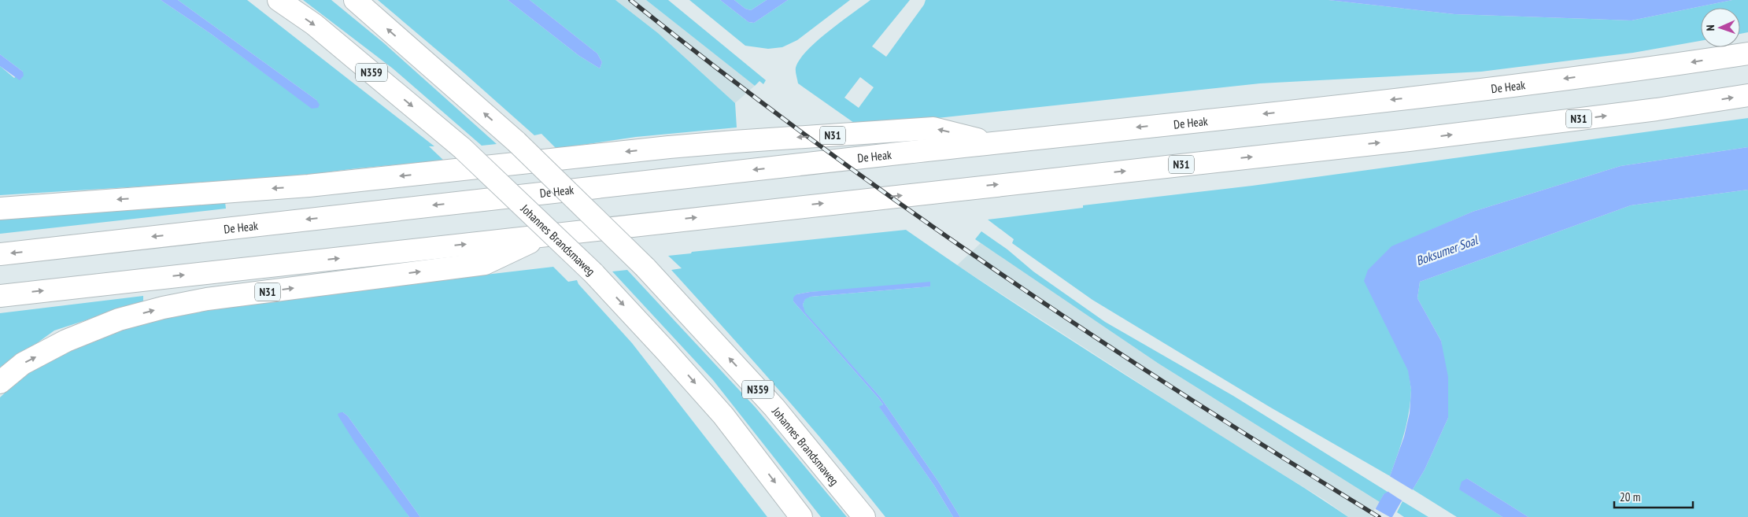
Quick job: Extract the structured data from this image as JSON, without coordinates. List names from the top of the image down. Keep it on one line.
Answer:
{"streets":{"highway":["N359","De Heak","N31","Johannes Brandsmaweg"]},"crossings":[["De Heak","N31"]],"water":["Boksumer Soal"],"scale_bar":"20 m","north":"left"}
